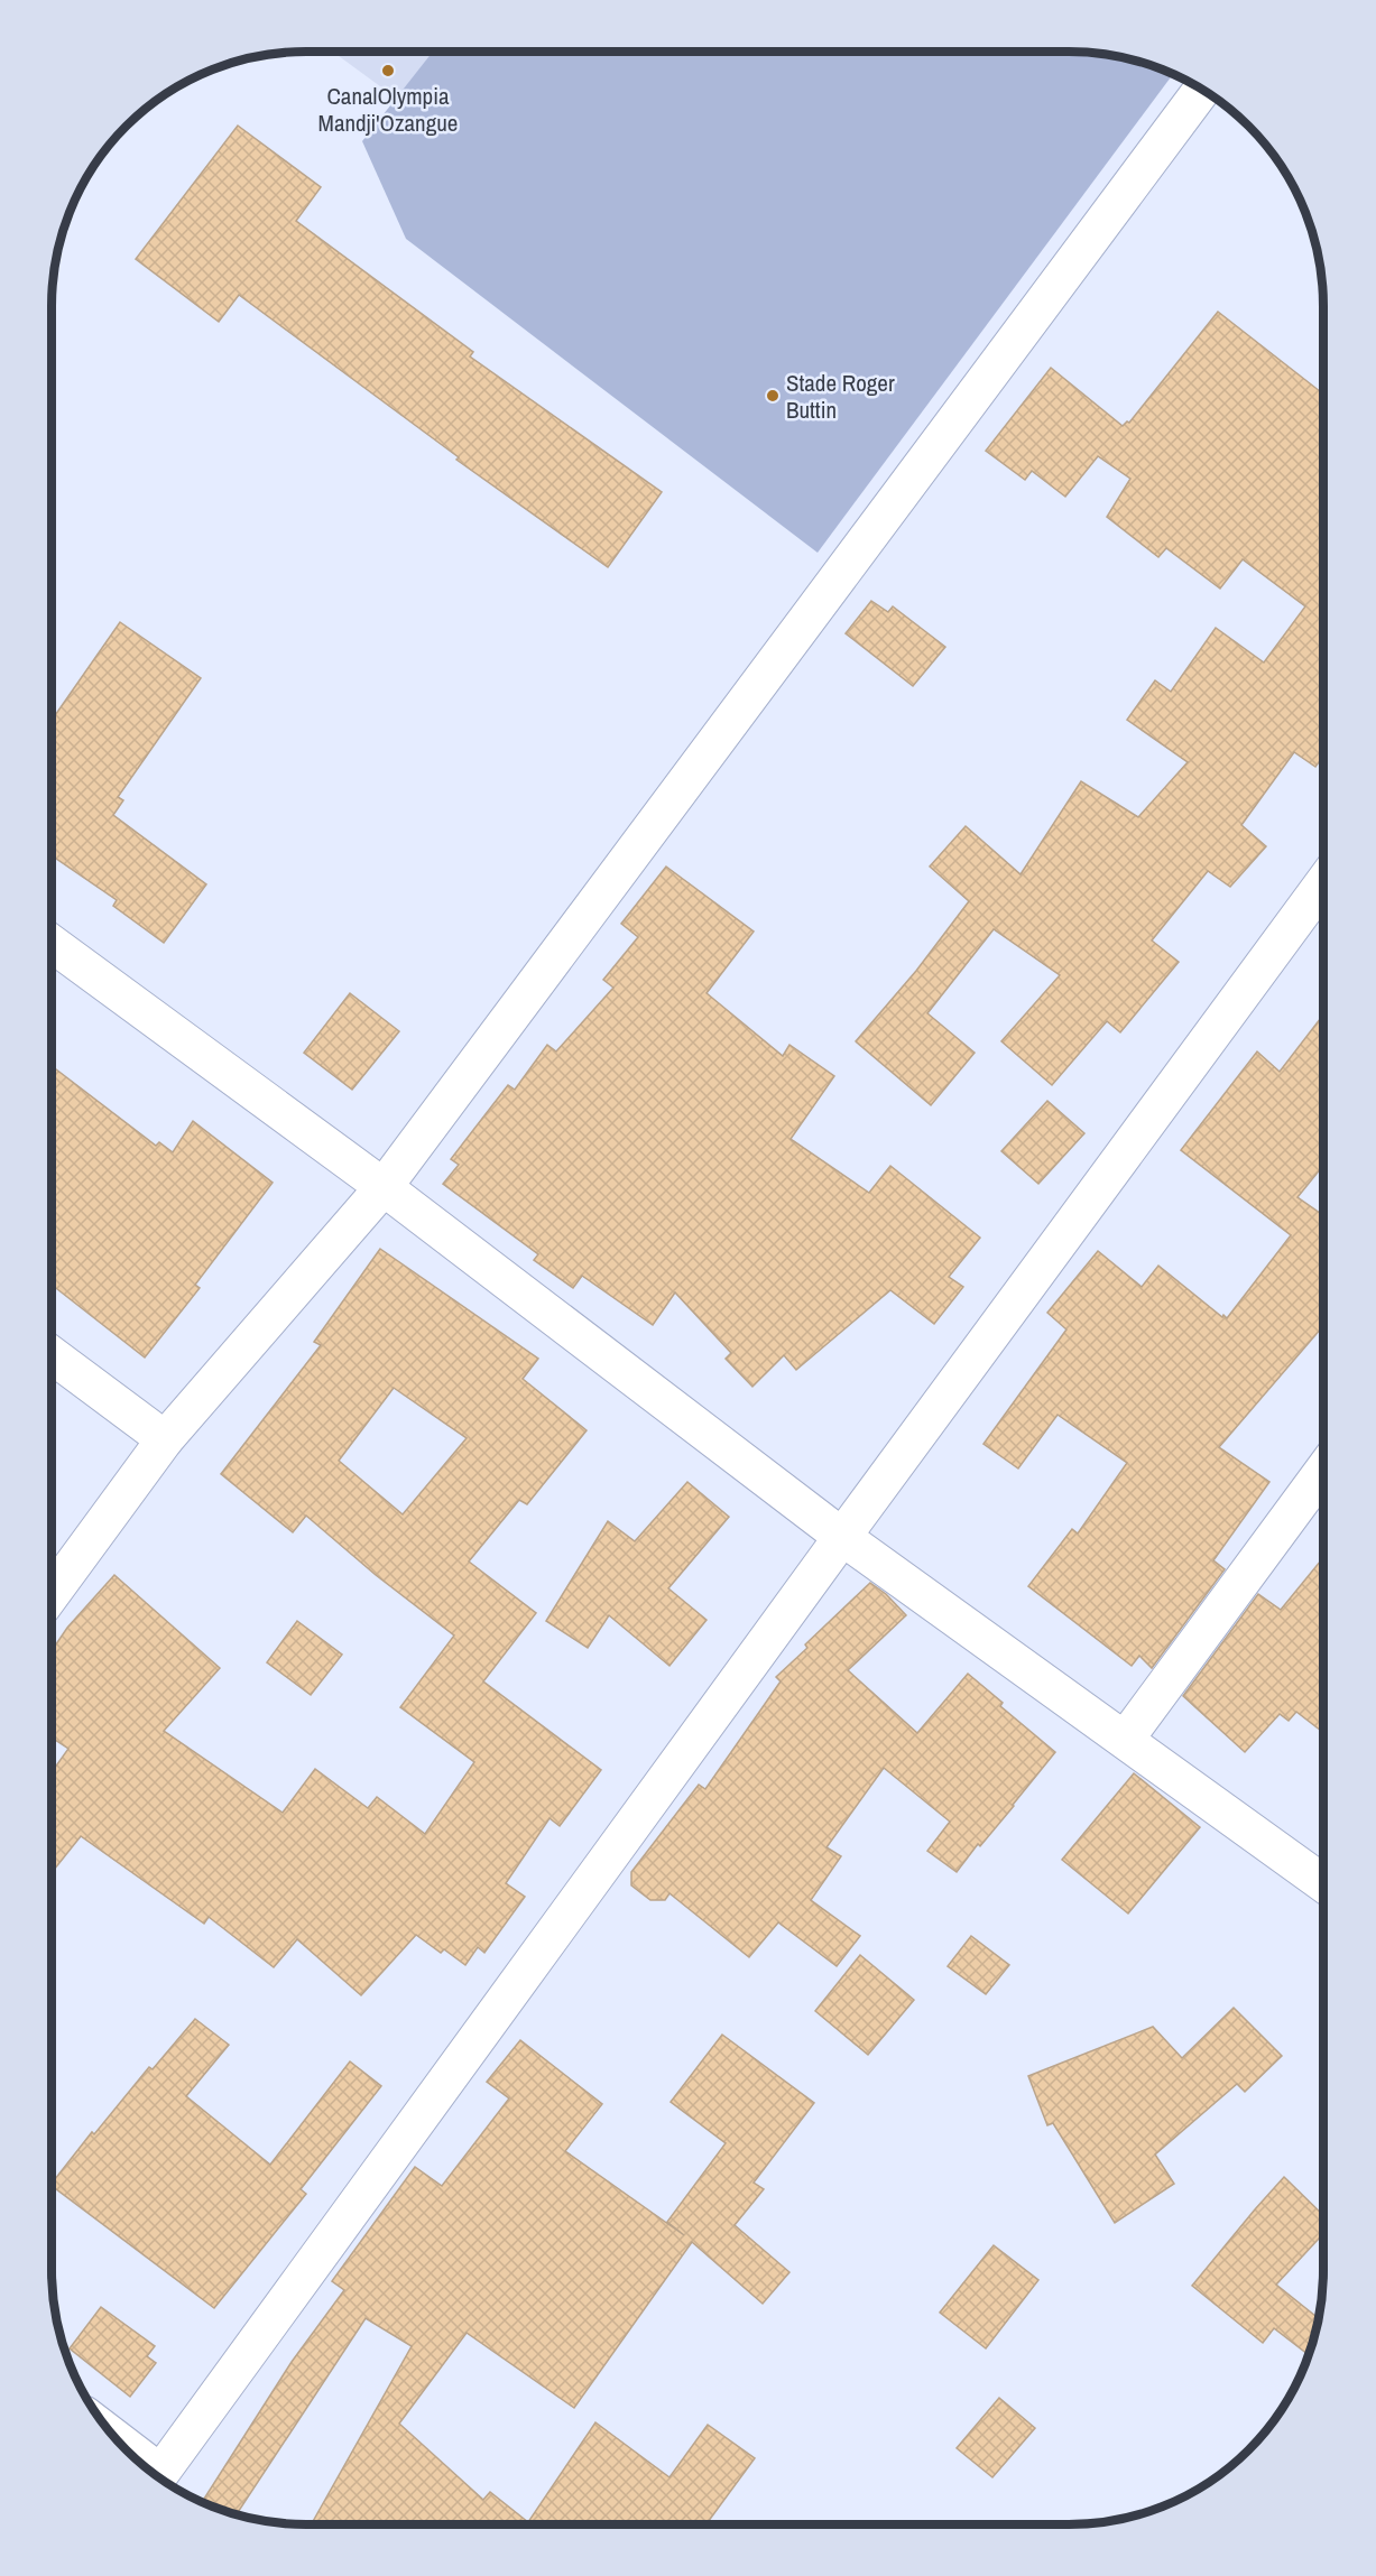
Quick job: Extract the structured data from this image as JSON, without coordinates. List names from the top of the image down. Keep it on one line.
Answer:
{"places":["CanalOlympia Mandji'Ozangue","Stade Roger Buttin"]}
